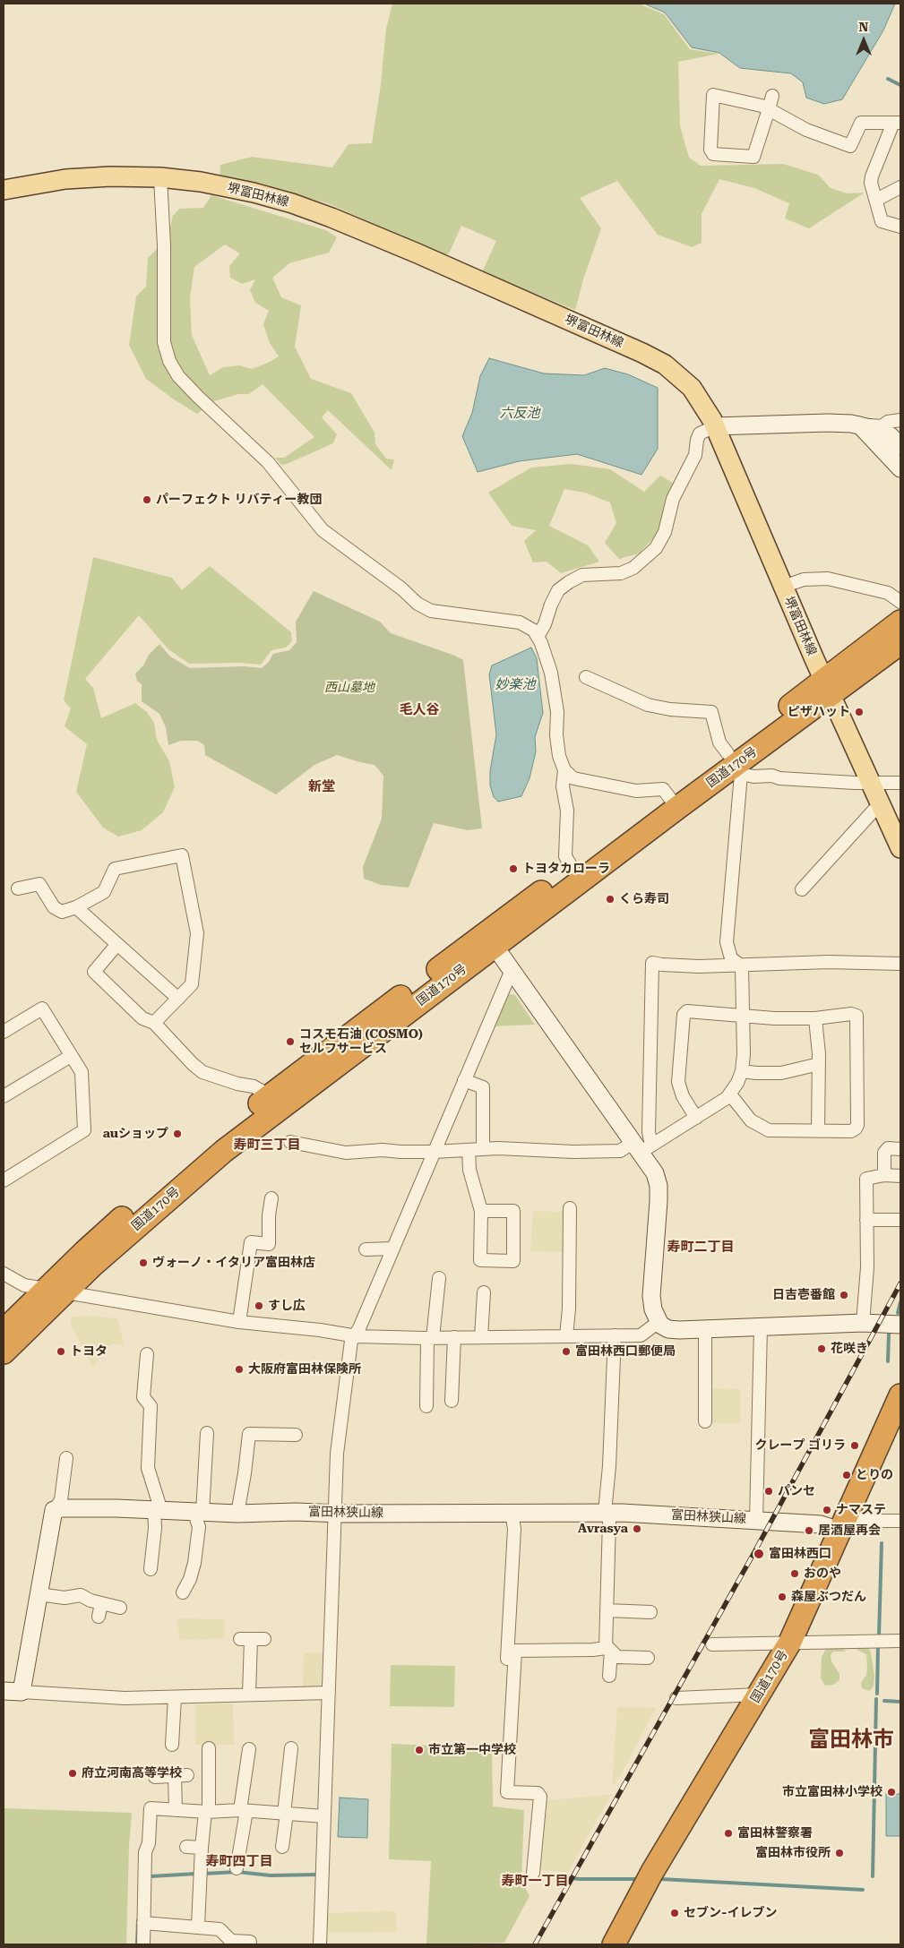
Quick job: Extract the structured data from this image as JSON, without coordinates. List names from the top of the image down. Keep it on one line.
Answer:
{"streets":{"highway":["国道170号"],"main road":["堺富田林線","富田林狭山線"]},"crossings":[["堺富田林線","国道170号"],["国道170号","富田林狭山線"]],"districts":["毛人谷","新堂","寿町三丁目","寿町二丁目","富田林市","寿町四丁目","寿町一丁目"],"water":["六反池","妙楽池"],"parks":["西山墓地"],"places":["パーフェクト リバティー教団","ピザハット","トヨタカローラ","くら寿司","コスモ石油 (COSMO) セルフサービス","auショップ","ヴォーノ・イタリア富田林店","日吉壱番館","すし広","花咲き","トヨタ","富田林西口郵便局","大阪府富田林保険所","クレープ ゴリラ","とりの","パンセ","ナマステ","Avrasya","居酒屋再会","富田林西口","おのや","森屋ぶつだん","市立第一中学校","府立河南高等学校","市立富田林小学校","富田林警察署","富田林市役所","セブン-イレブン"],"north":"top"}
